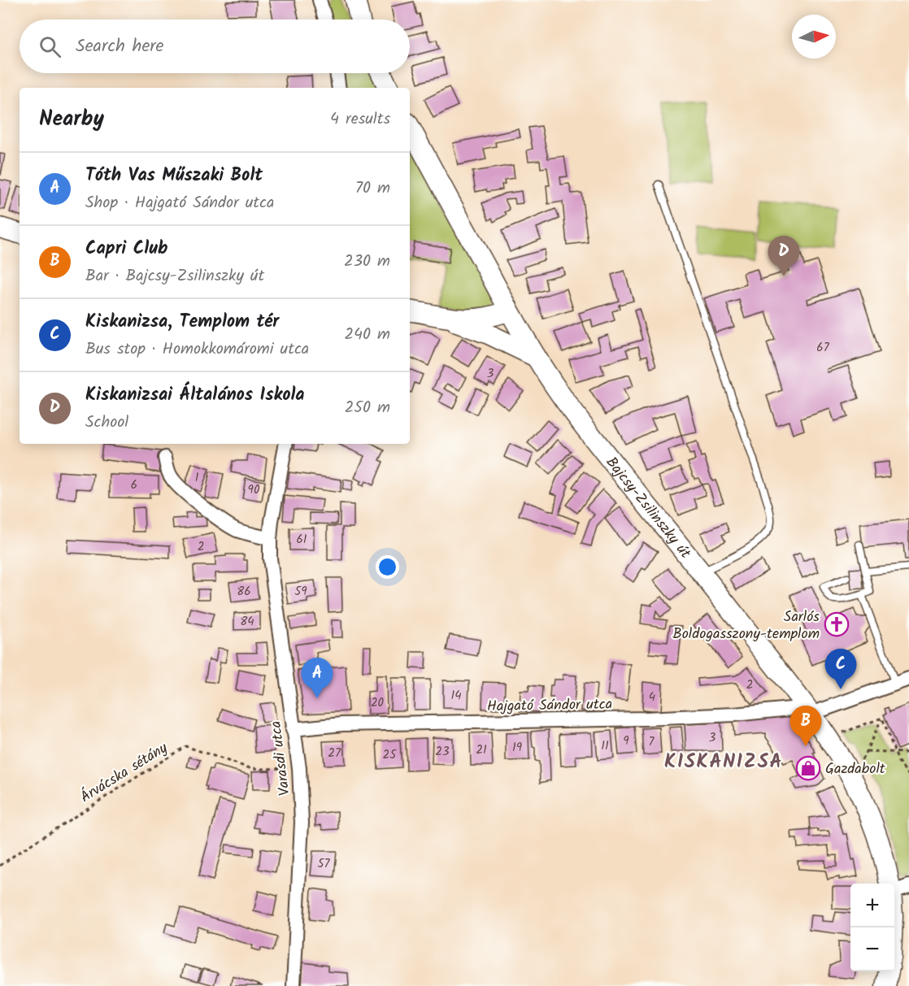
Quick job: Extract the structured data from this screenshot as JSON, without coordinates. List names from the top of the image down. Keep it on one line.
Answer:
{"streets":{"street":["Bajcsy-Zsilinszky út","Hajgató Sándor utca","Varasdi utca"],"path":["Árvácska sétány"]},"crossings":[["Bajcsy-Zsilinszky út","Hajgató Sándor utca"],["Hajgató Sándor utca","Varasdi utca"],["Varasdi utca","Árvácska sétány"]],"districts":["KISKANIZSA"],"places":{"church":["Sarlós Boldogasszony-templom"],"shop":["Gazdabolt"]},"house_numbers":["67","3","1","6","90","61","2","86","59","84","2","14","4","20","3","9","7","11","19","21","23","27","25","57"],"north":"right","page":{"search":"Search here","heading":["Nearby","4 results"],"list":[{"mark":"A","name":"Tóth Vas Műszaki Bolt","note":"Shop · Hajgató Sándor utca","value":"70 m"},{"mark":"B","name":"Capri Club","note":"Bar · Bajcsy-Zsilinszky út","value":"230 m"},{"mark":"C","name":"Kiskanizsa, Templom tér","note":"Bus stop · Homokkomáromi utca","value":"240 m"},{"mark":"D","name":"Kiskanizsai Általános Iskola","note":"School","value":"250 m"}],"pins":["D","C","A","B"],"map_buttons":["+","−"]}}
